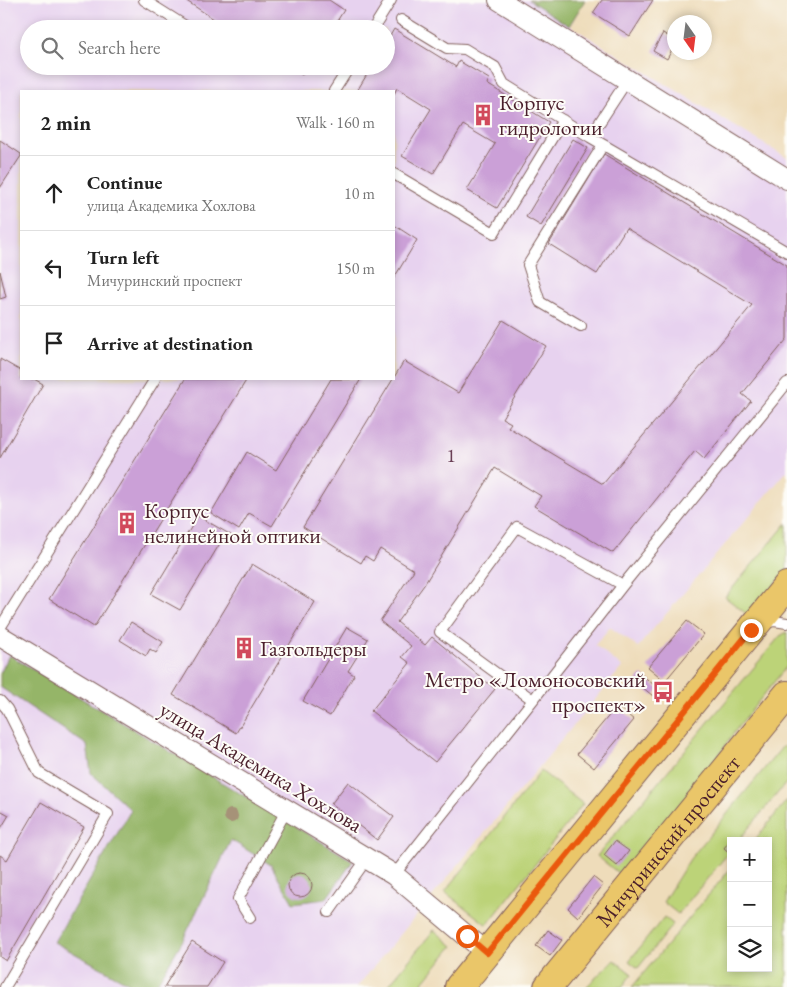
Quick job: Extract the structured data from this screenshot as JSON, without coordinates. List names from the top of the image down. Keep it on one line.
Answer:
{"streets":{"main road":["Мичуринский проспект"],"street":["улица Академика Хохлова"]},"places":{"building":["Корпус гидрологии","Корпус нелинейной оптики","Газгольдеры"],"bus stop":["Метро «Ломоносовский проспект»"]},"house_numbers":["1"],"north":"bottom","page":{"search":"Search here","heading":["2 min","Walk · 160 m"],"list":[["Continue","улица Академика Хохлова","10 m"],["Turn left","Мичуринский проспект","150 m"],"Arrive at destination"],"map_buttons":["+","−"]}}
